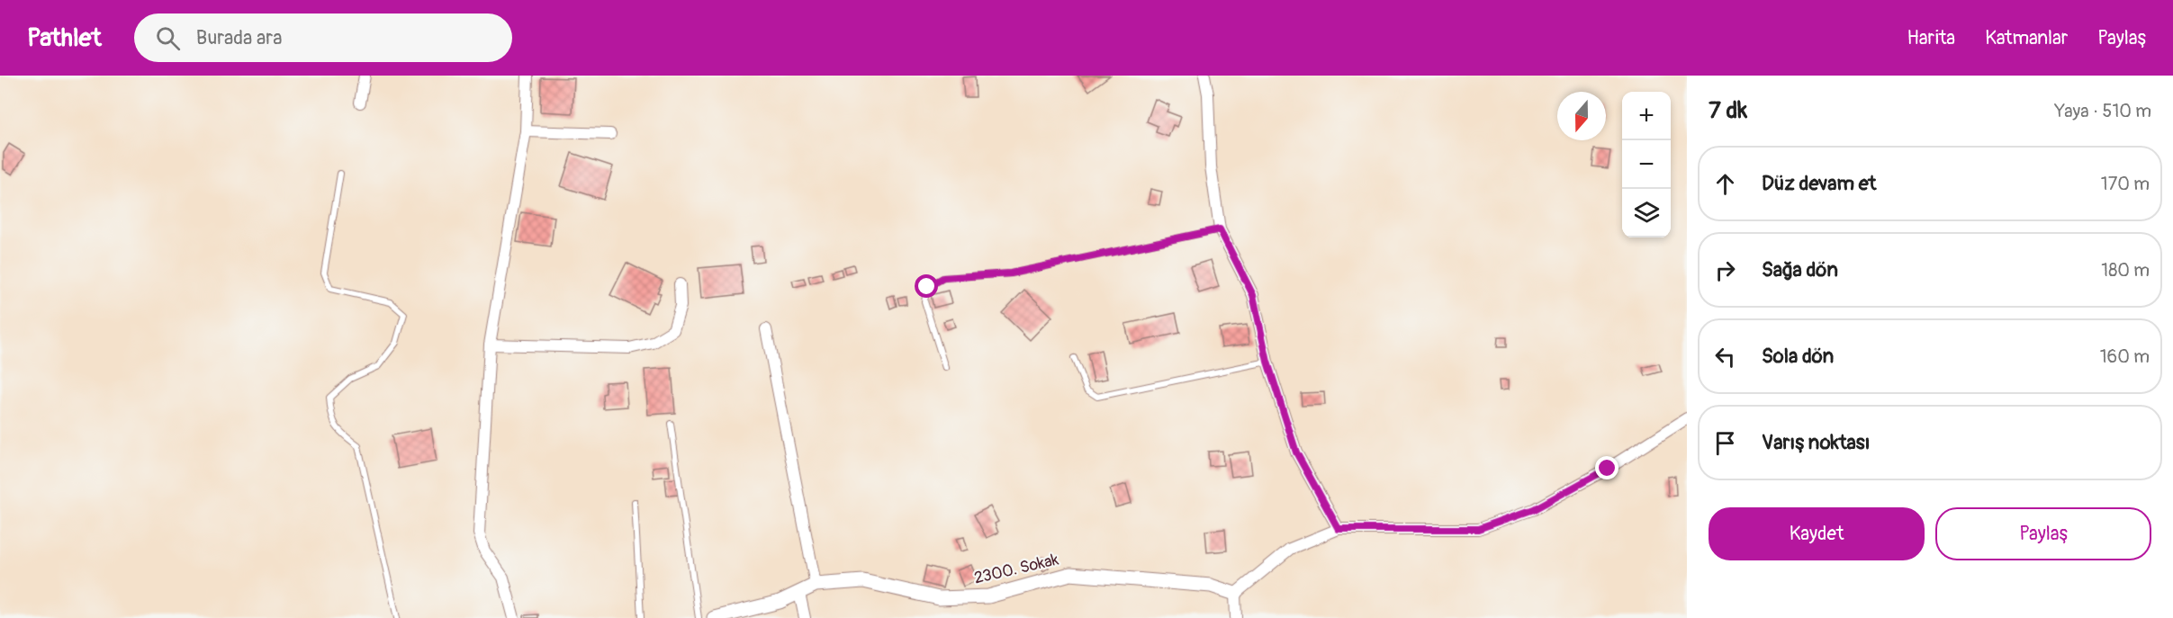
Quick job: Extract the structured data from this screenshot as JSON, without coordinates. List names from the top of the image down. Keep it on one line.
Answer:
{"streets":{"street":["2300. Sokak"]},"north":"bottom","page":{"header":"Pathlet","search":"Burada ara","nav":["Harita","Katmanlar","Paylaş"],"heading":["7 dk","Yaya · 510 m"],"map_buttons":["+","−"],"list":[["Düz devam et","170 m"],["Sağa dön","180 m"],["Sola dön","160 m"],"Varış noktası"],"buttons":["Kaydet","Paylaş"]}}
